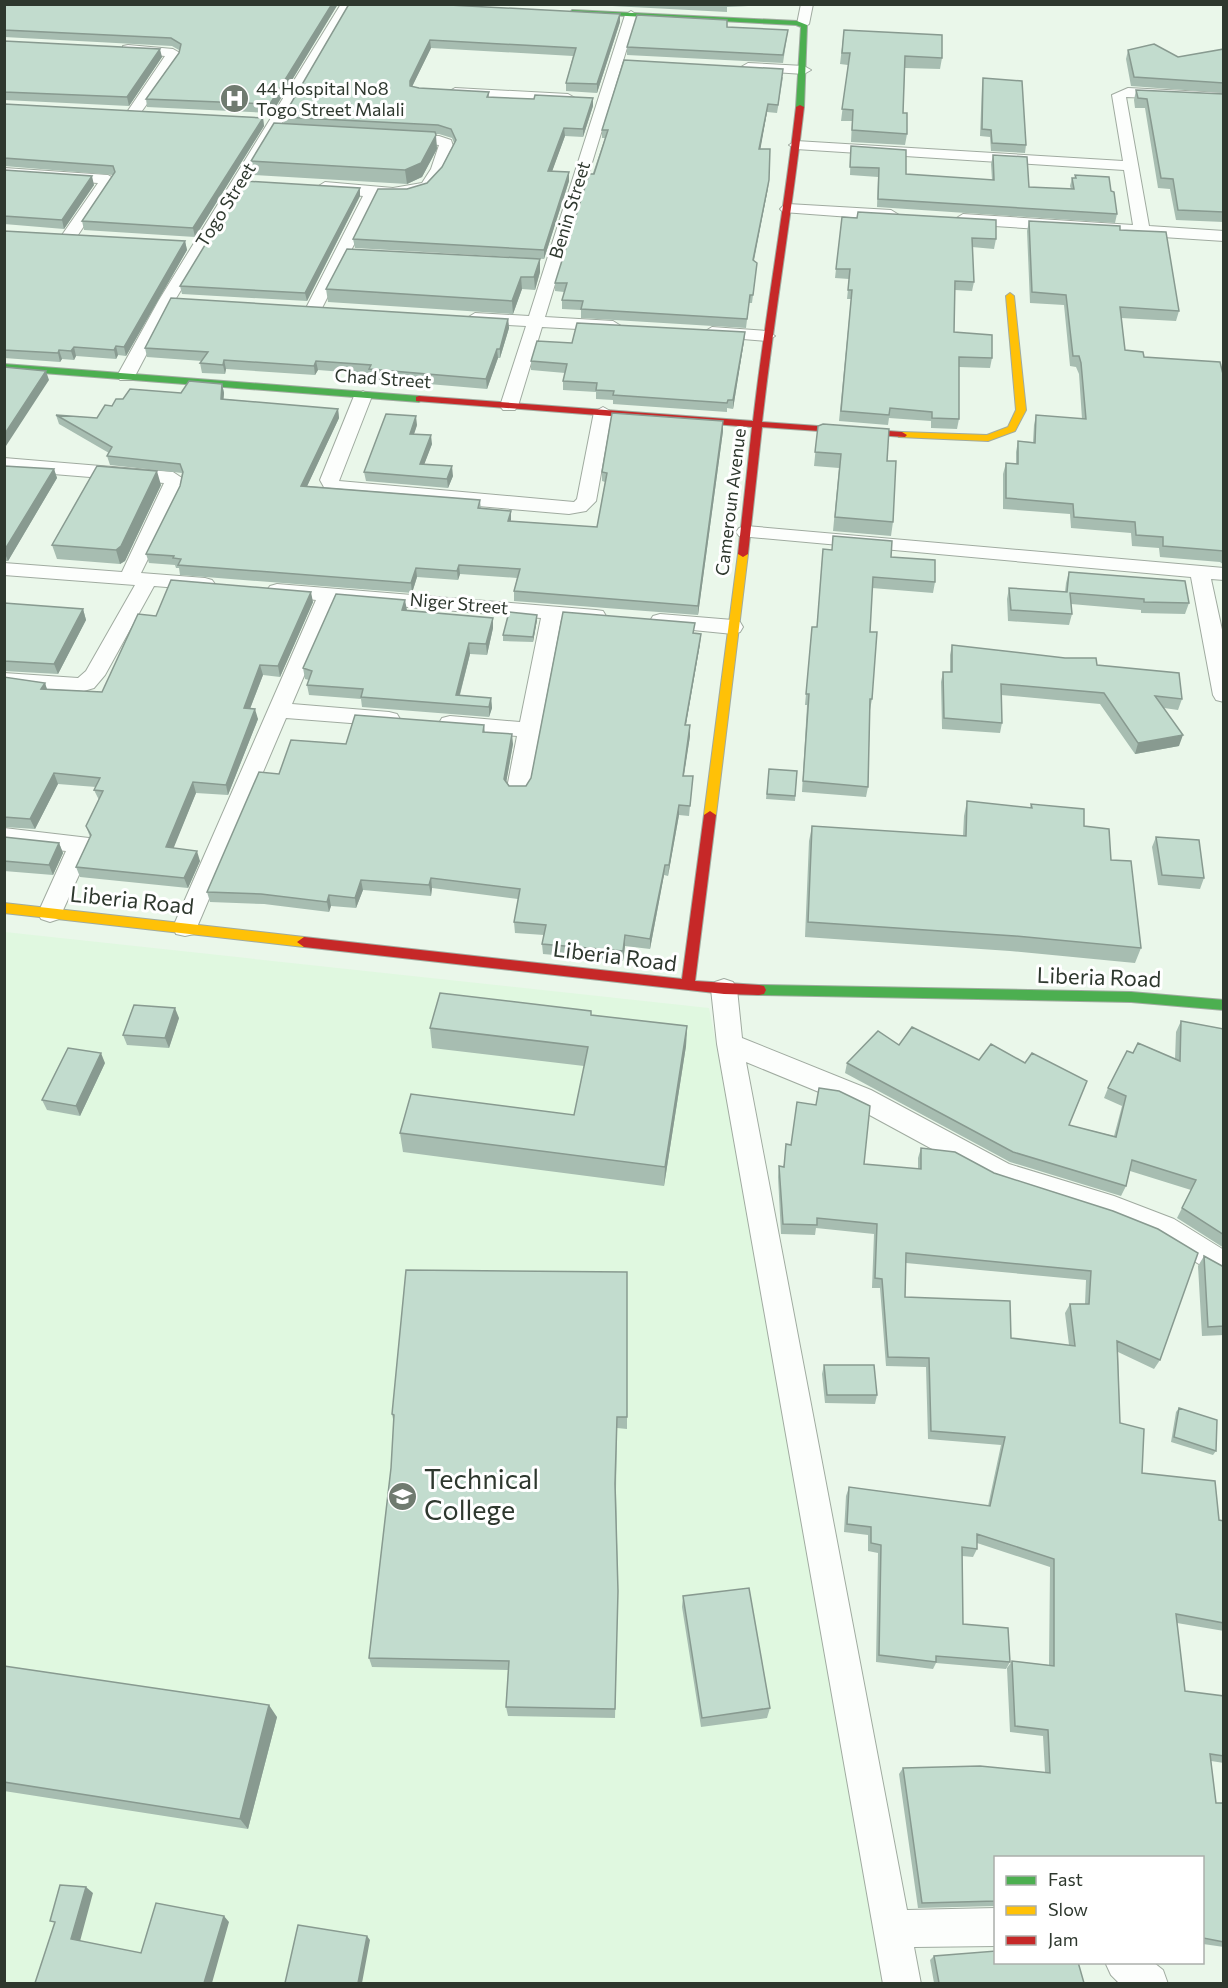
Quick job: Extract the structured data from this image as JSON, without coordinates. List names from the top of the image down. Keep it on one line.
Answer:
{"streets":{"street":["Togo Street","Benin Street","Chad Street","Cameroun Avenue","Niger Street","Liberia Road"]},"crossings":[["Togo Street","Chad Street"],["Benin Street","Chad Street"],["Chad Street","Cameroun Avenue"],["Cameroun Avenue","Liberia Road"]],"places":{"hospital":["44 Hospital No8 Togo Street Malali"],"school or university":["Technical College"]},"legend":["Fast","Slow","Jam"]}
